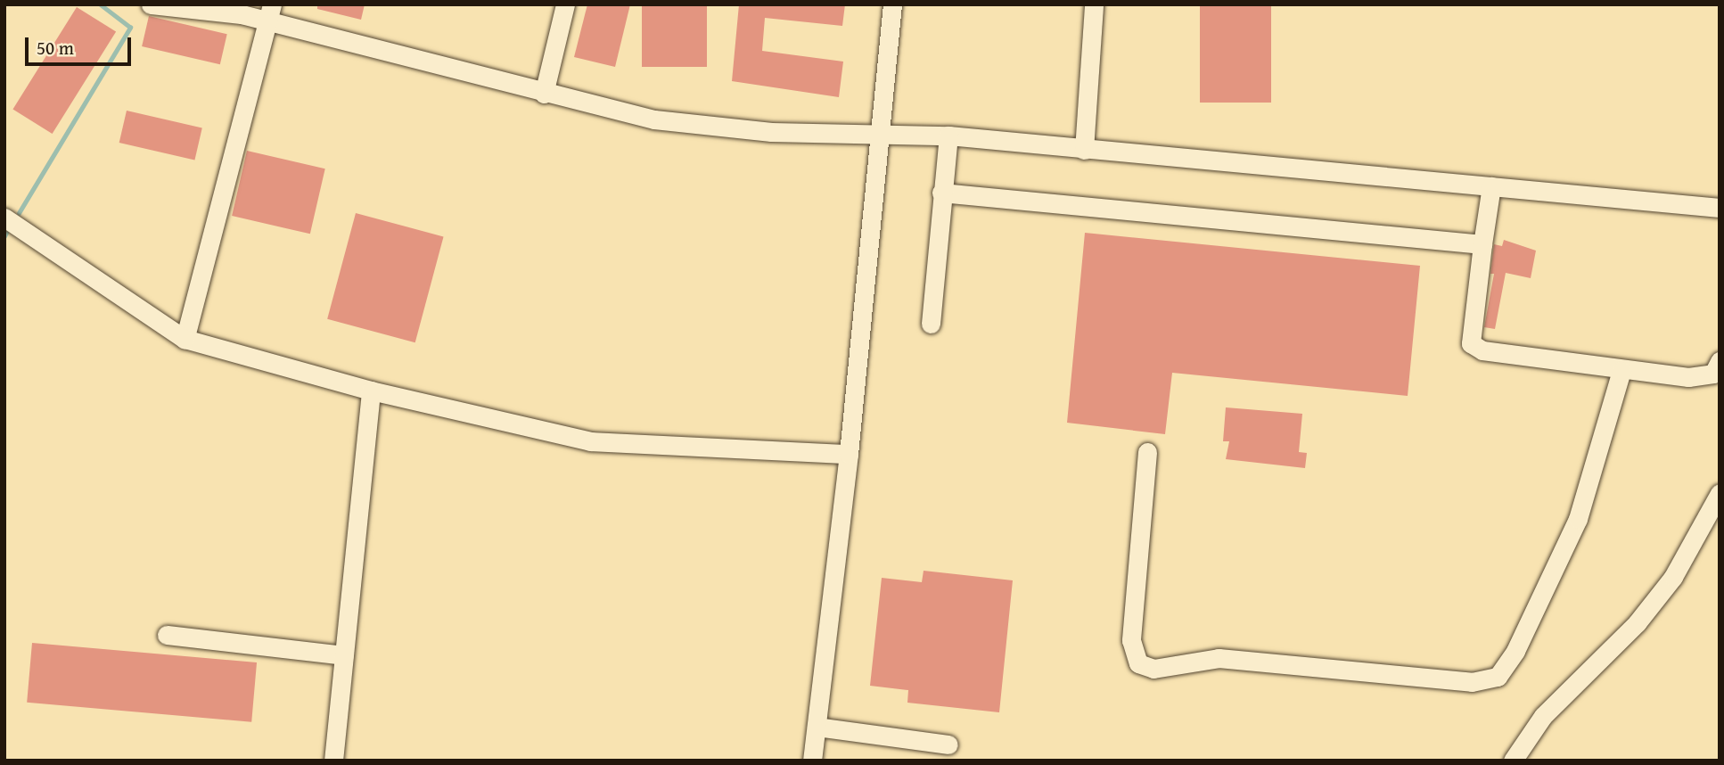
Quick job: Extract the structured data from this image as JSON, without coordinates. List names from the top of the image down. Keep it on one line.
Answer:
{"scale_bar":"50 m"}
